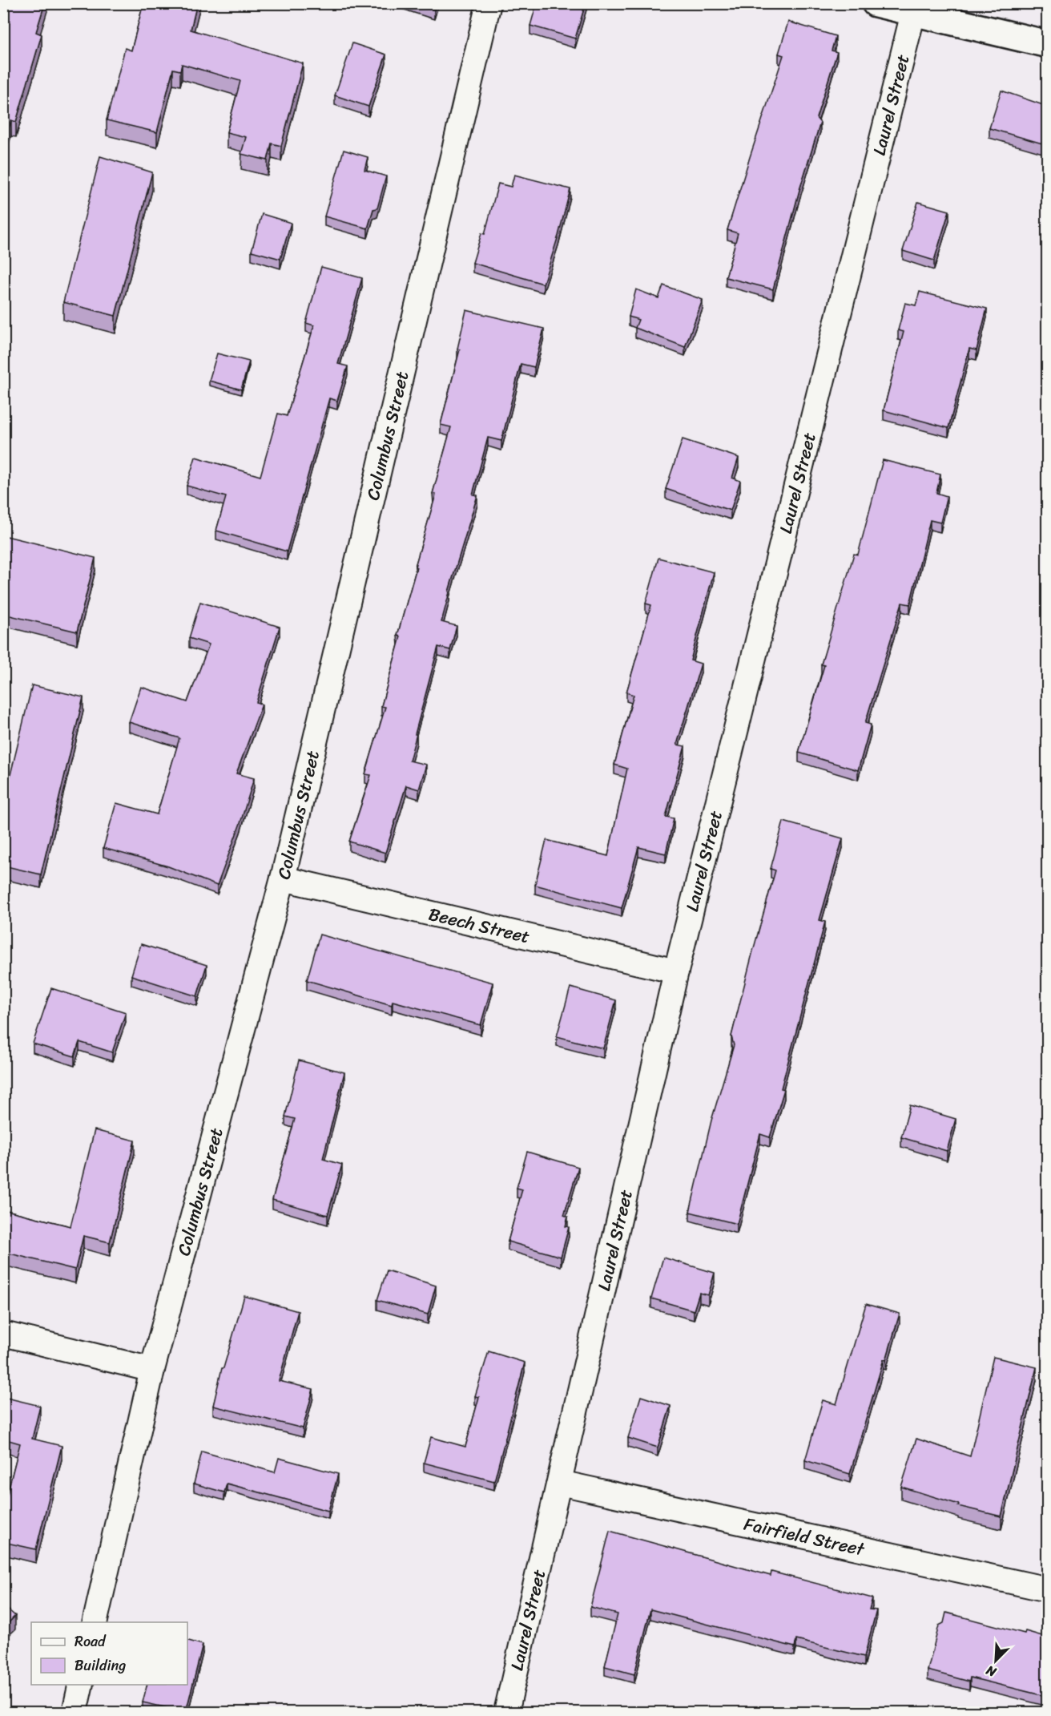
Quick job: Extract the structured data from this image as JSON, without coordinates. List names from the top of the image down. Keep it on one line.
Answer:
{"streets":{"street":["Laurel Street","Columbus Street","Beech Street","Fairfield Street"]},"crossings":[["Laurel Street","Beech Street"],["Laurel Street","Fairfield Street"],["Columbus Street","Beech Street"]],"legend":["Road","Building"],"north":"bottom left"}
